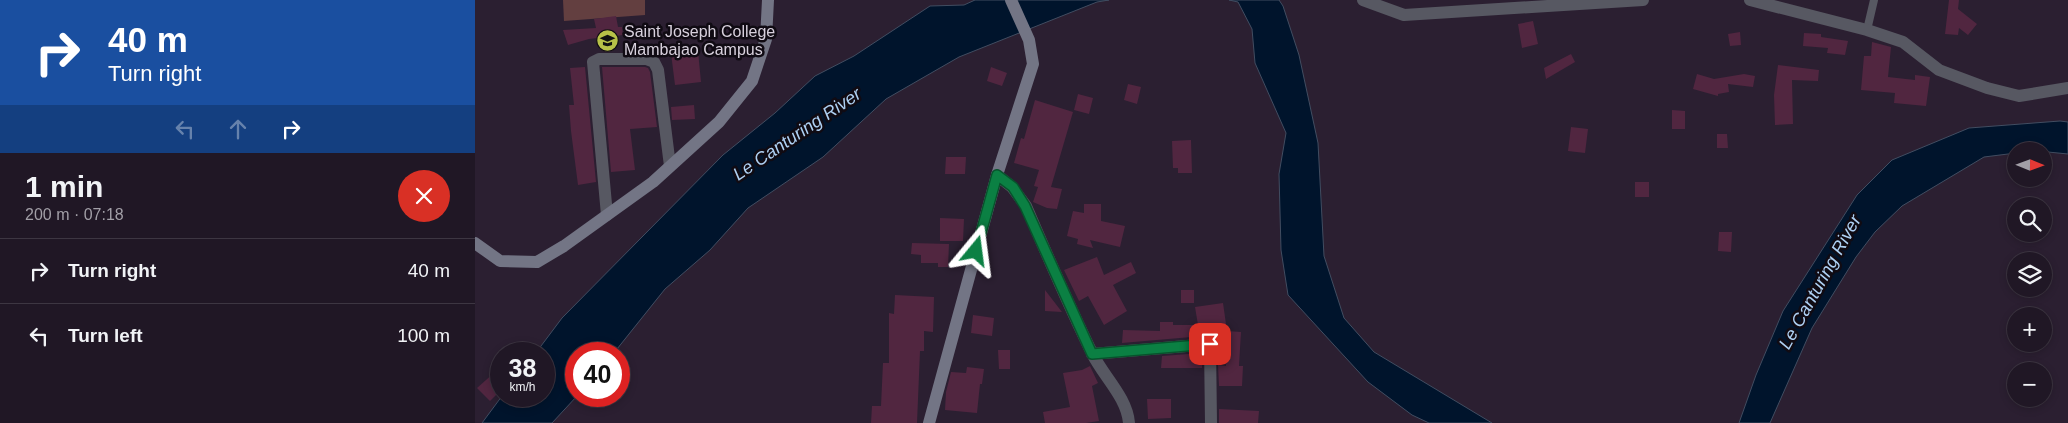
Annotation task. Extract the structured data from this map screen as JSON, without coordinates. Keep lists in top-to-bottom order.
{
  "water": ["Le Canturing River"],
  "places": {
    "school or university": ["Saint Joseph College Mambajao Campus"]
  },
  "north": "right",
  "page": {
    "turn": ["40 m", "Turn right"],
    "map_buttons": ["+", "−"],
    "heading": ["1 min", "200 m · 07:18"],
    "list": [
      {
        "name": "Turn right",
        "value": "40 m"
      },
      {
        "name": "Turn left",
        "value": "100 m"
      }
    ],
    "speed": "38 km/h",
    "limit": "40"
  }
}
